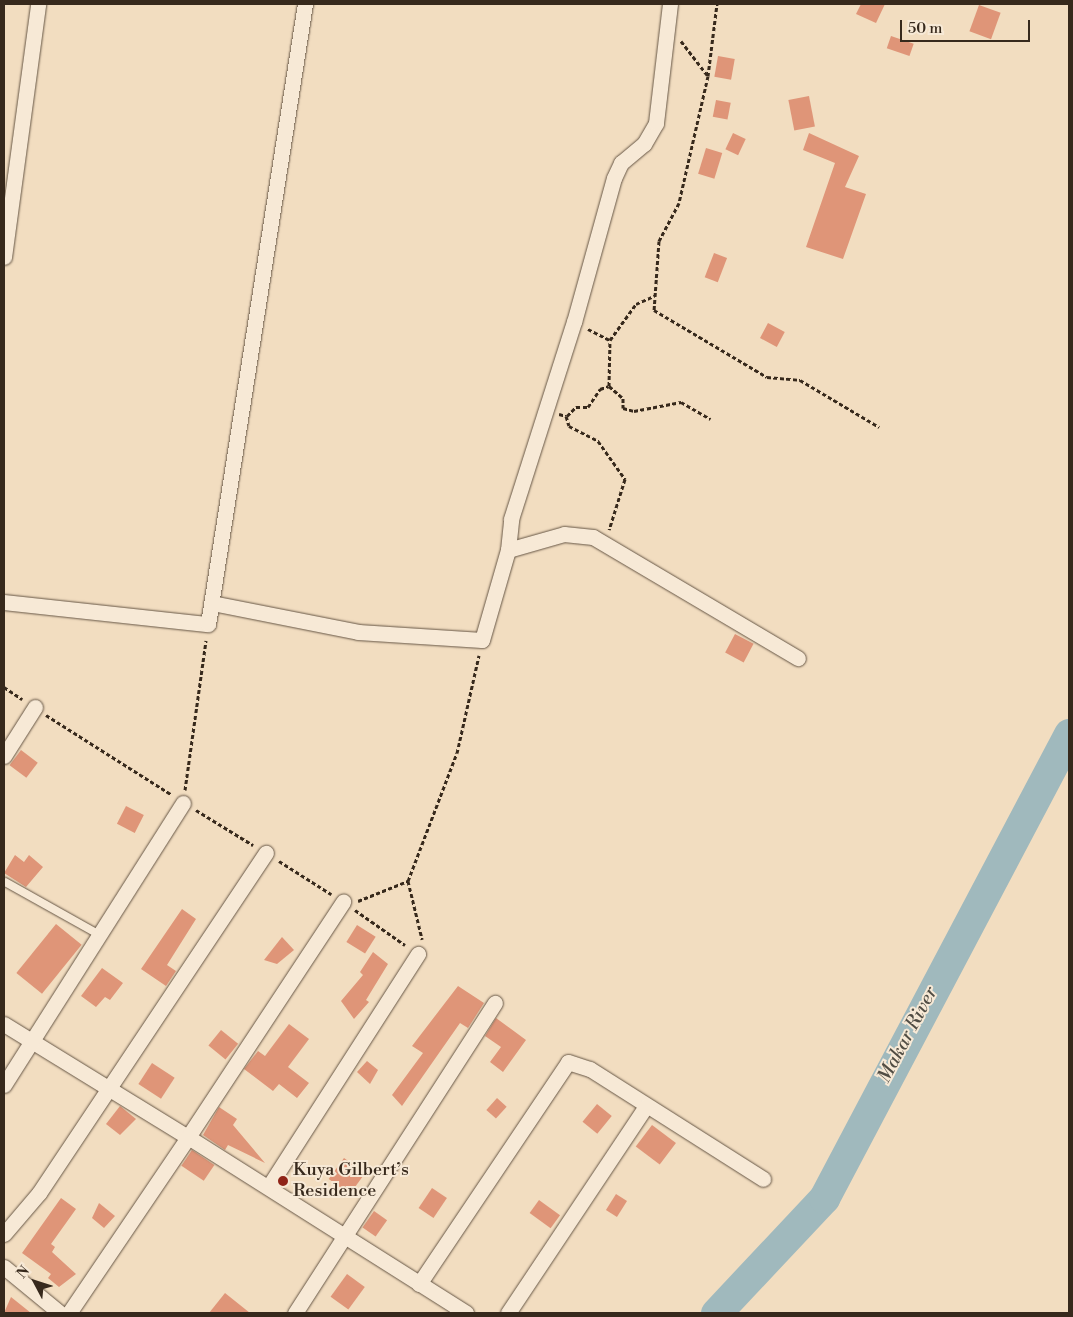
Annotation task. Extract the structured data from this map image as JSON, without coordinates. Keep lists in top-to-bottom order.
{
  "water": ["Makar River"],
  "places": ["Kuya Gilbert’s Residence"],
  "scale_bar": "50 m",
  "north": "top left"
}
